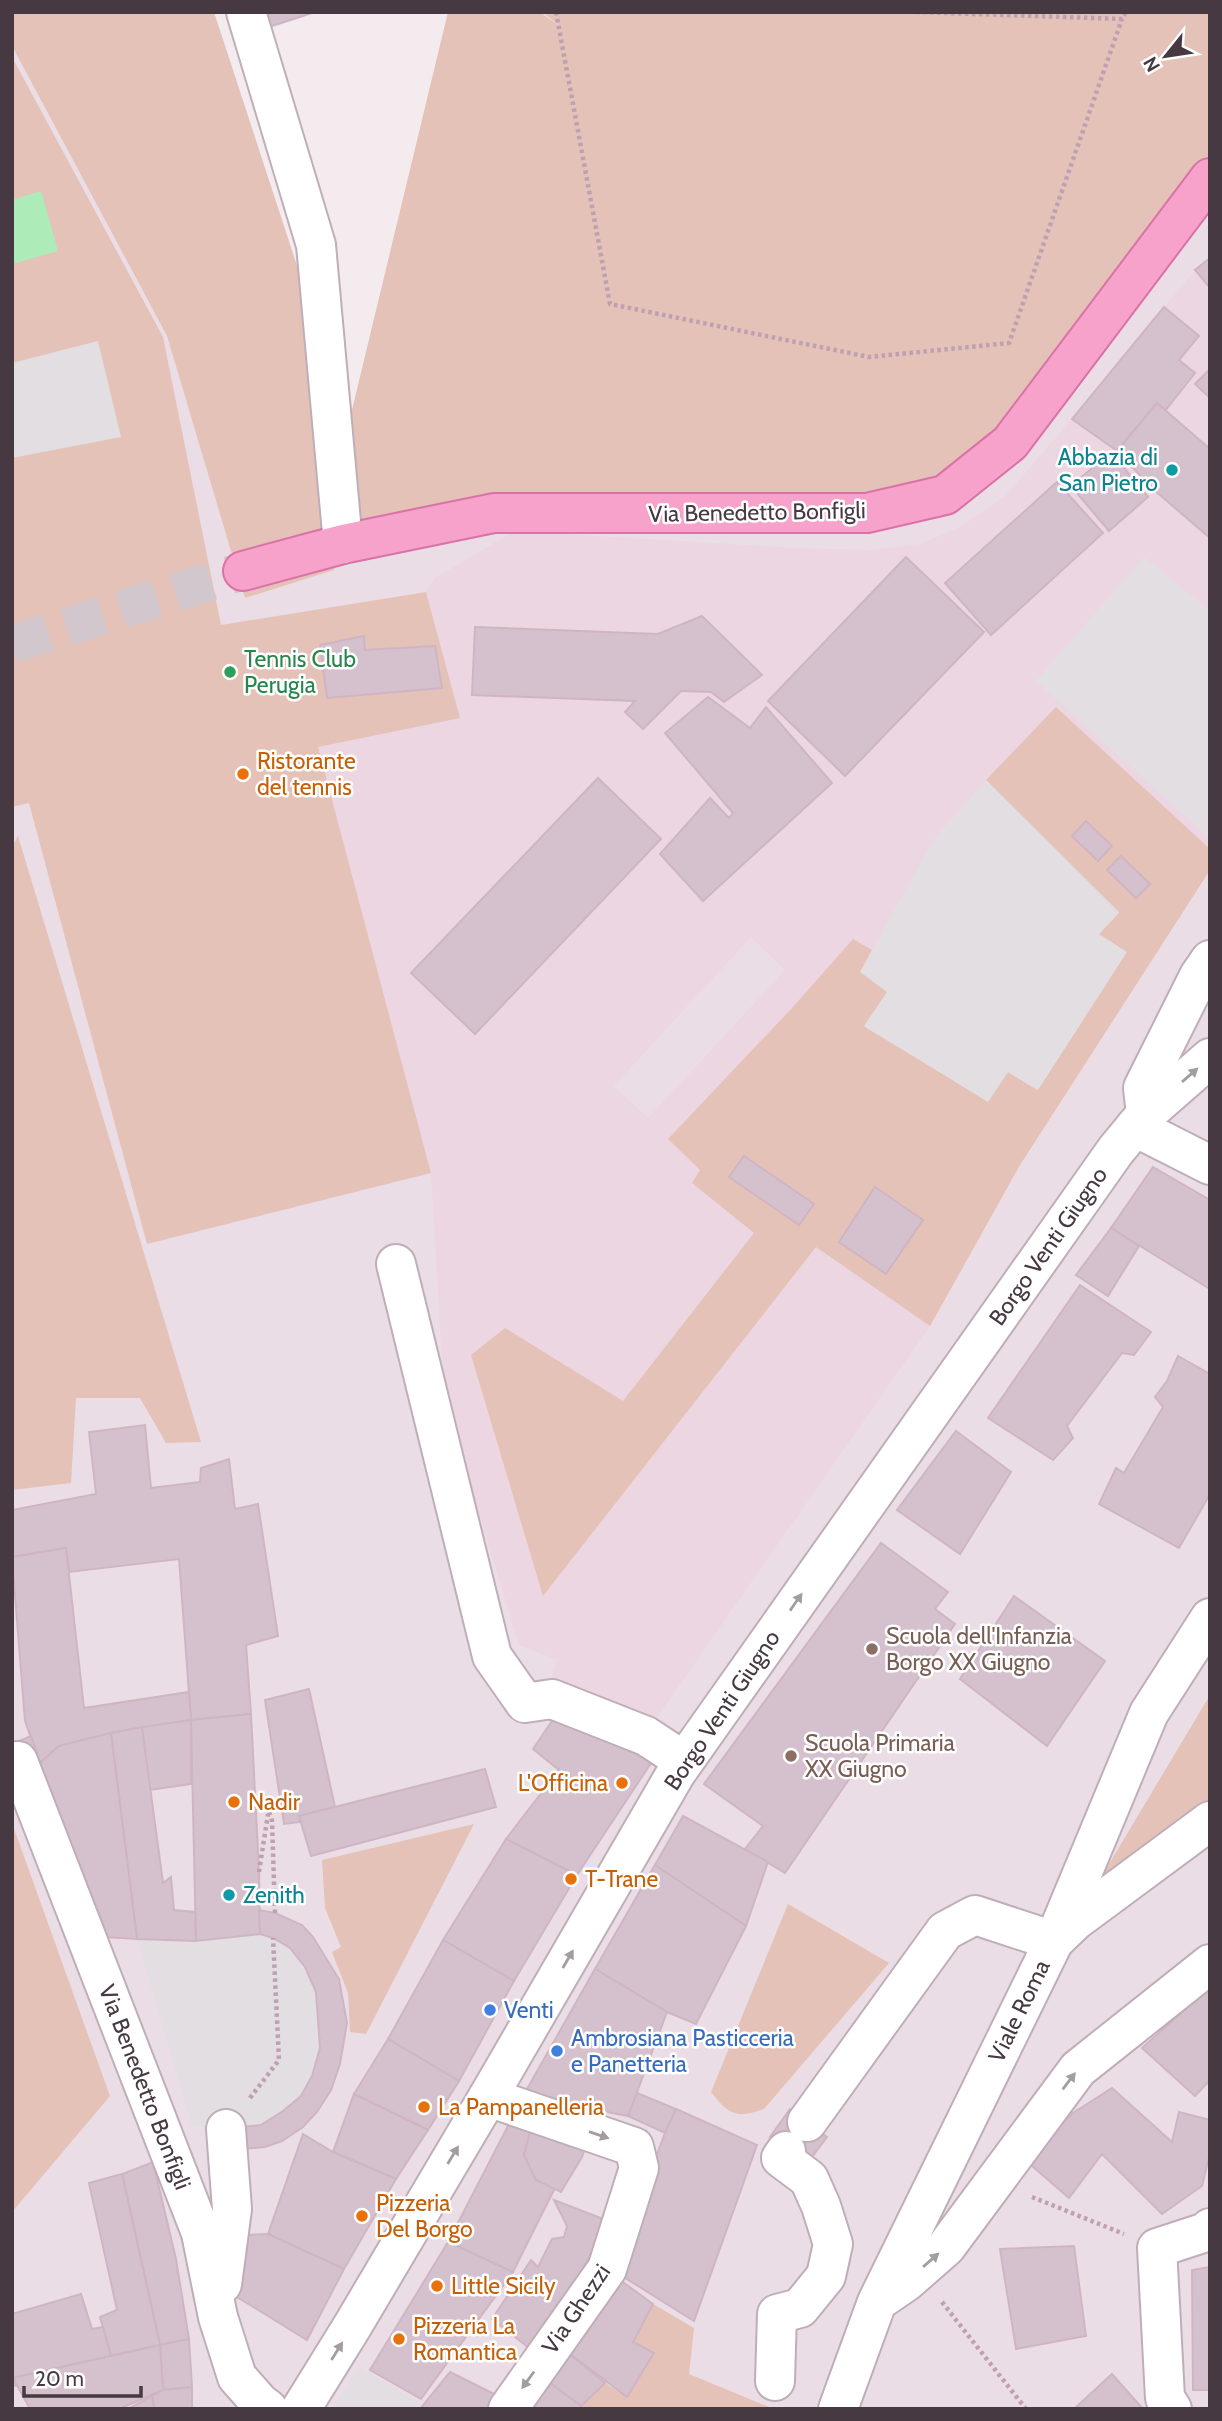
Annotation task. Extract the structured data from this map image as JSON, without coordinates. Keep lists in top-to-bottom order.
{
  "streets": {
    "main road": ["Via Benedetto Bonfigli"],
    "street": ["Borgo Venti Giugno", "Viale Roma", "Via Ghezzi"]
  },
  "crossings": [
    ["Borgo Venti Giugno", "Via Ghezzi"]
  ],
  "one_way": ["Borgo Venti Giugno"],
  "places": [
    "Abbazia di San Pietro",
    "Tennis Club Perugia",
    "Ristorante del tennis",
    "Scuola dell'Infanzia Borgo XX Giugno",
    "Scuola Primaria XX Giugno",
    "L'Officina",
    "Nadir",
    "T-Trane",
    "Zenith",
    "Venti",
    "Ambrosiana Pasticceria e Panetteria",
    "La Pampanelleria",
    "Pizzeria Del Borgo",
    "Little Sicily",
    "Pizzeria La Romantica"
  ],
  "scale_bar": "20 m",
  "north": "bottom left"
}
